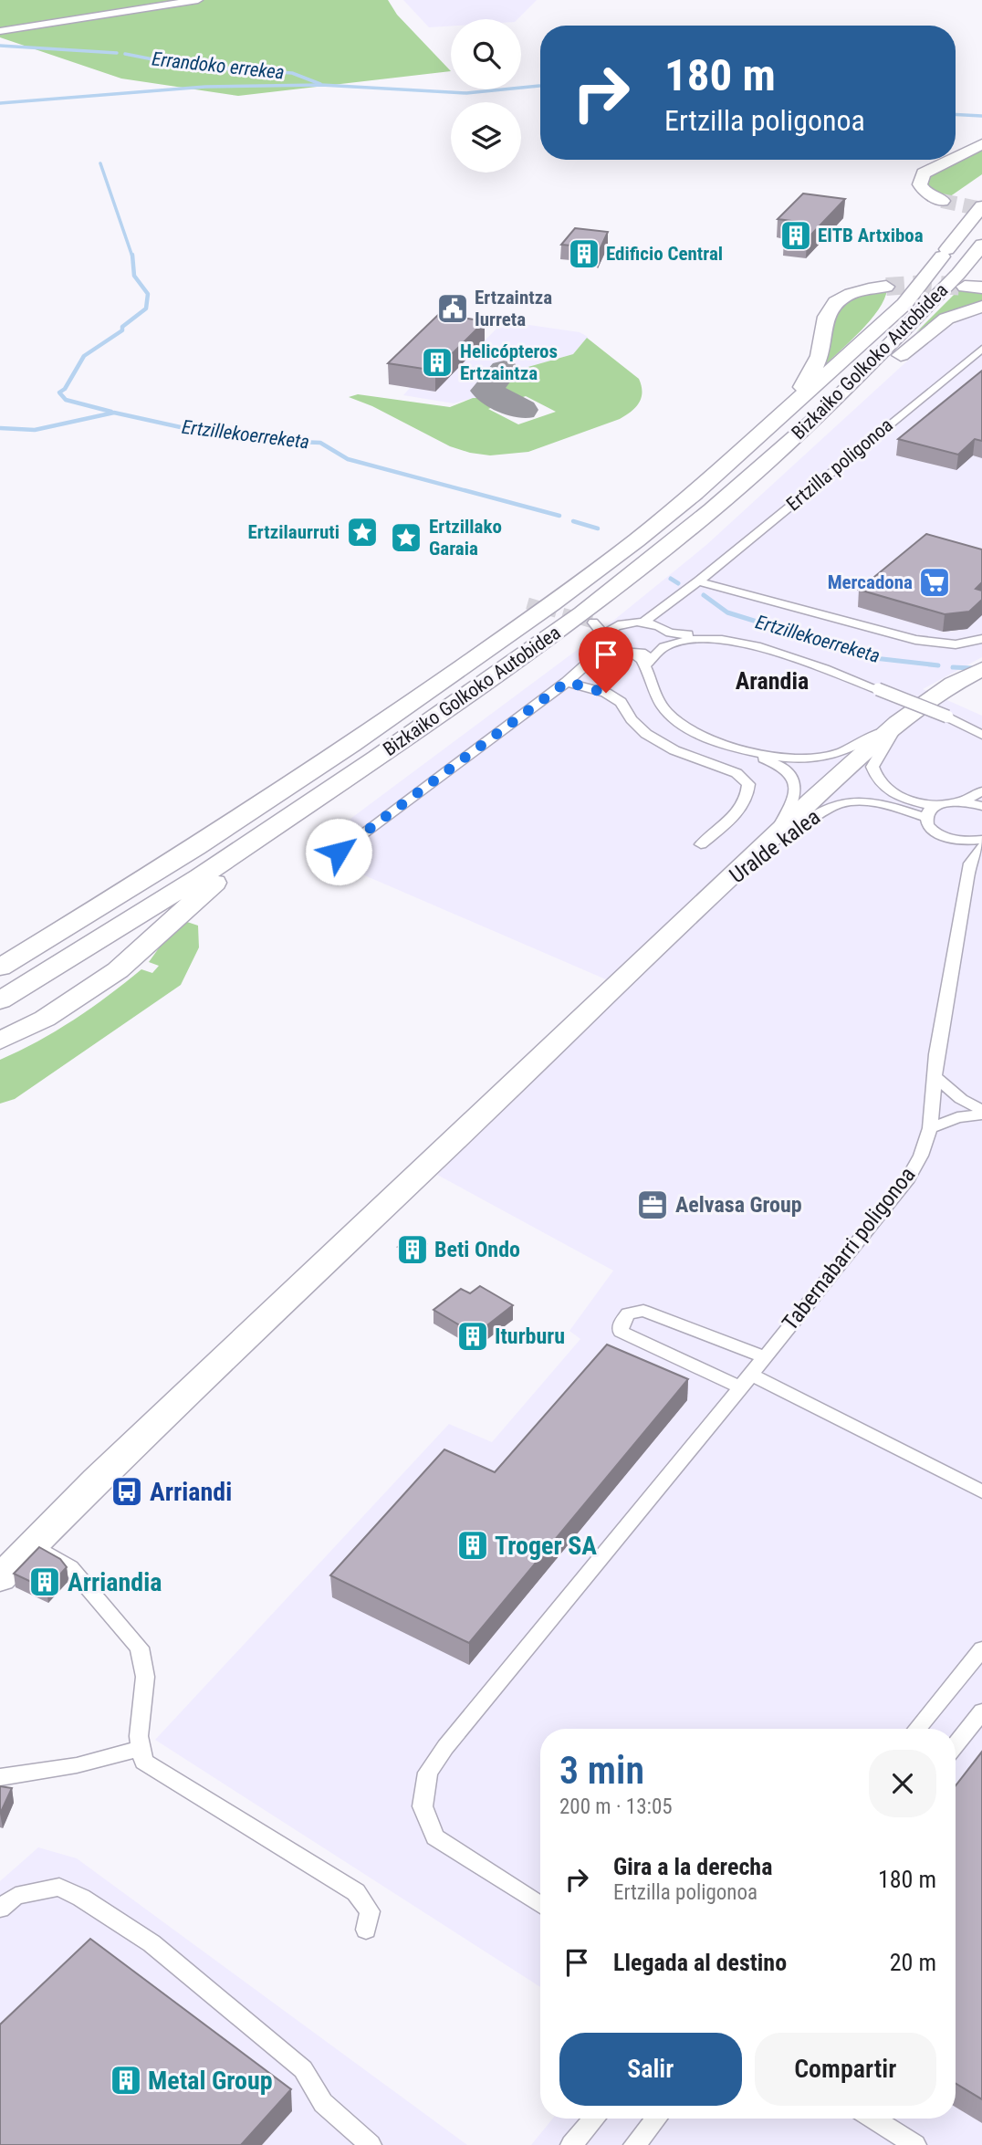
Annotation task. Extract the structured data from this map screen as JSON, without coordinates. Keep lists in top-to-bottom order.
{
  "streets": {
    "highway": ["Bizkaiko Golkoko Autobidea"],
    "street": ["Ertzilla poligonoa", "Uralde kalea", "Tabernabarri poligonoa"]
  },
  "districts": ["Arandia"],
  "water": ["Errandoko errekea", "Ertzillekoerreketa"],
  "places": {
    "building": [
      "EITB Artxiboa",
      "Edificio Central",
      "Helicópteros Ertzaintza",
      "Beti Ondo",
      "Iturburu",
      "Troger SA",
      "Arriandia",
      "Metal Group"
    ],
    "public building": ["Ertzaintza Iurreta"],
    "place": ["Ertzilaurruti", "Ertzillako Garaia"],
    "supermarket": ["Mercadona"],
    "office": ["Aelvasa Group"],
    "bus stop": ["Arriandi"]
  },
  "page": {
    "turn": ["180 m", "Ertzilla poligonoa"],
    "heading": ["3 min", "200 m · 13:05"],
    "list": [
      {
        "name": "Gira a la derecha",
        "note": "Ertzilla poligonoa",
        "value": "180 m"
      },
      {
        "name": "Llegada al destino",
        "value": "20 m"
      }
    ],
    "buttons": ["Salir", "Compartir"]
  }
}
